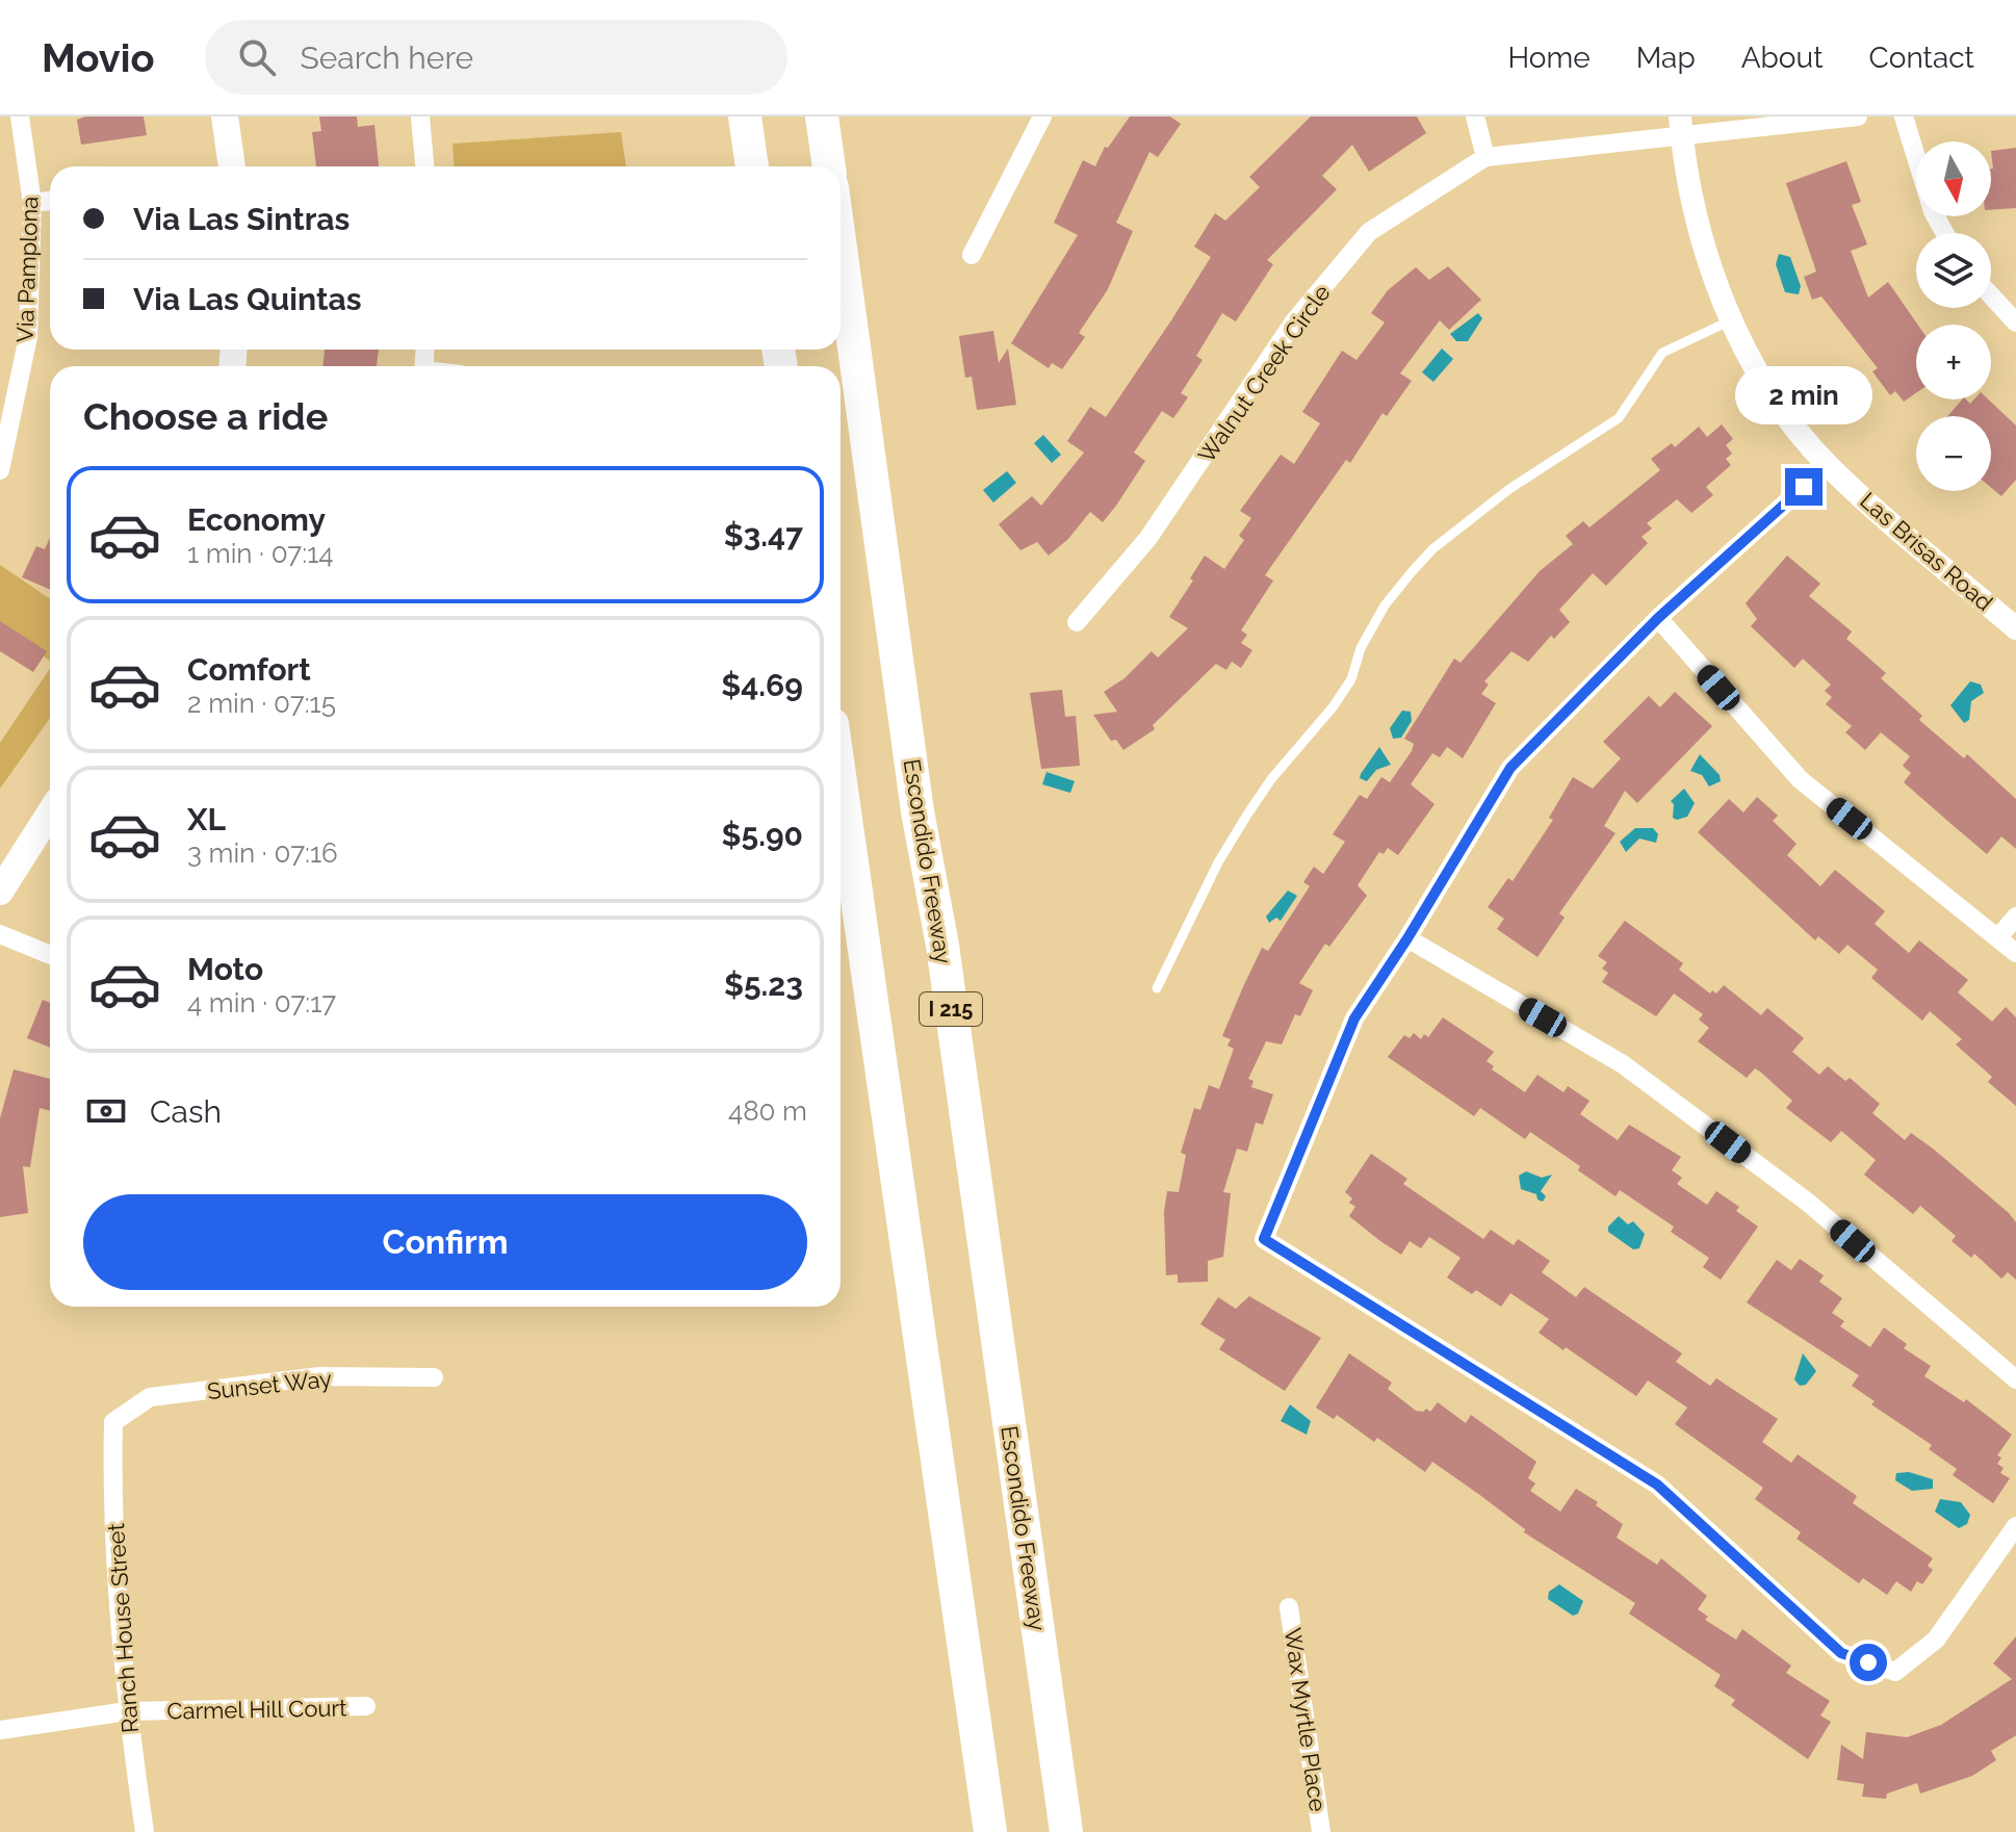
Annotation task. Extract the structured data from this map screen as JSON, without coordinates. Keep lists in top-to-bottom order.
{
  "streets": {
    "highway": ["Escondido Freeway", "I 215"],
    "street": [
      "Via Pamplona",
      "Walnut Creek Circle",
      "Las Brisas Road",
      "Sunset Way",
      "Ranch House Street",
      "Carmel Hill Court",
      "Wax Myrtle Place"
    ]
  },
  "crossings": [
    ["Walnut Creek Circle", "Las Brisas Road"],
    ["Sunset Way", "Ranch House Street"],
    ["Ranch House Street", "Carmel Hill Court"]
  ],
  "north": "bottom",
  "page": {
    "header": "Movio",
    "search": "Search here",
    "nav": [
      "Home",
      "Map",
      "About",
      "Contact"
    ],
    "map_buttons": ["+", "−"],
    "banner": ["Via Las Sintras", "Via Las Quintas"],
    "bubble": "2 min",
    "heading": "Choose a ride",
    "list": [
      {
        "name": "Economy",
        "note": "1 min · 07:14",
        "value": "$3.47"
      },
      {
        "name": "Comfort",
        "note": "2 min · 07:15",
        "value": "$4.69"
      },
      {
        "name": "XL",
        "note": "3 min · 07:16",
        "value": "$5.90"
      },
      {
        "name": "Moto",
        "note": "4 min · 07:17",
        "value": "$5.23"
      }
    ],
    "pay": ["Cash", "480 m"],
    "buttons": "Confirm"
  }
}
